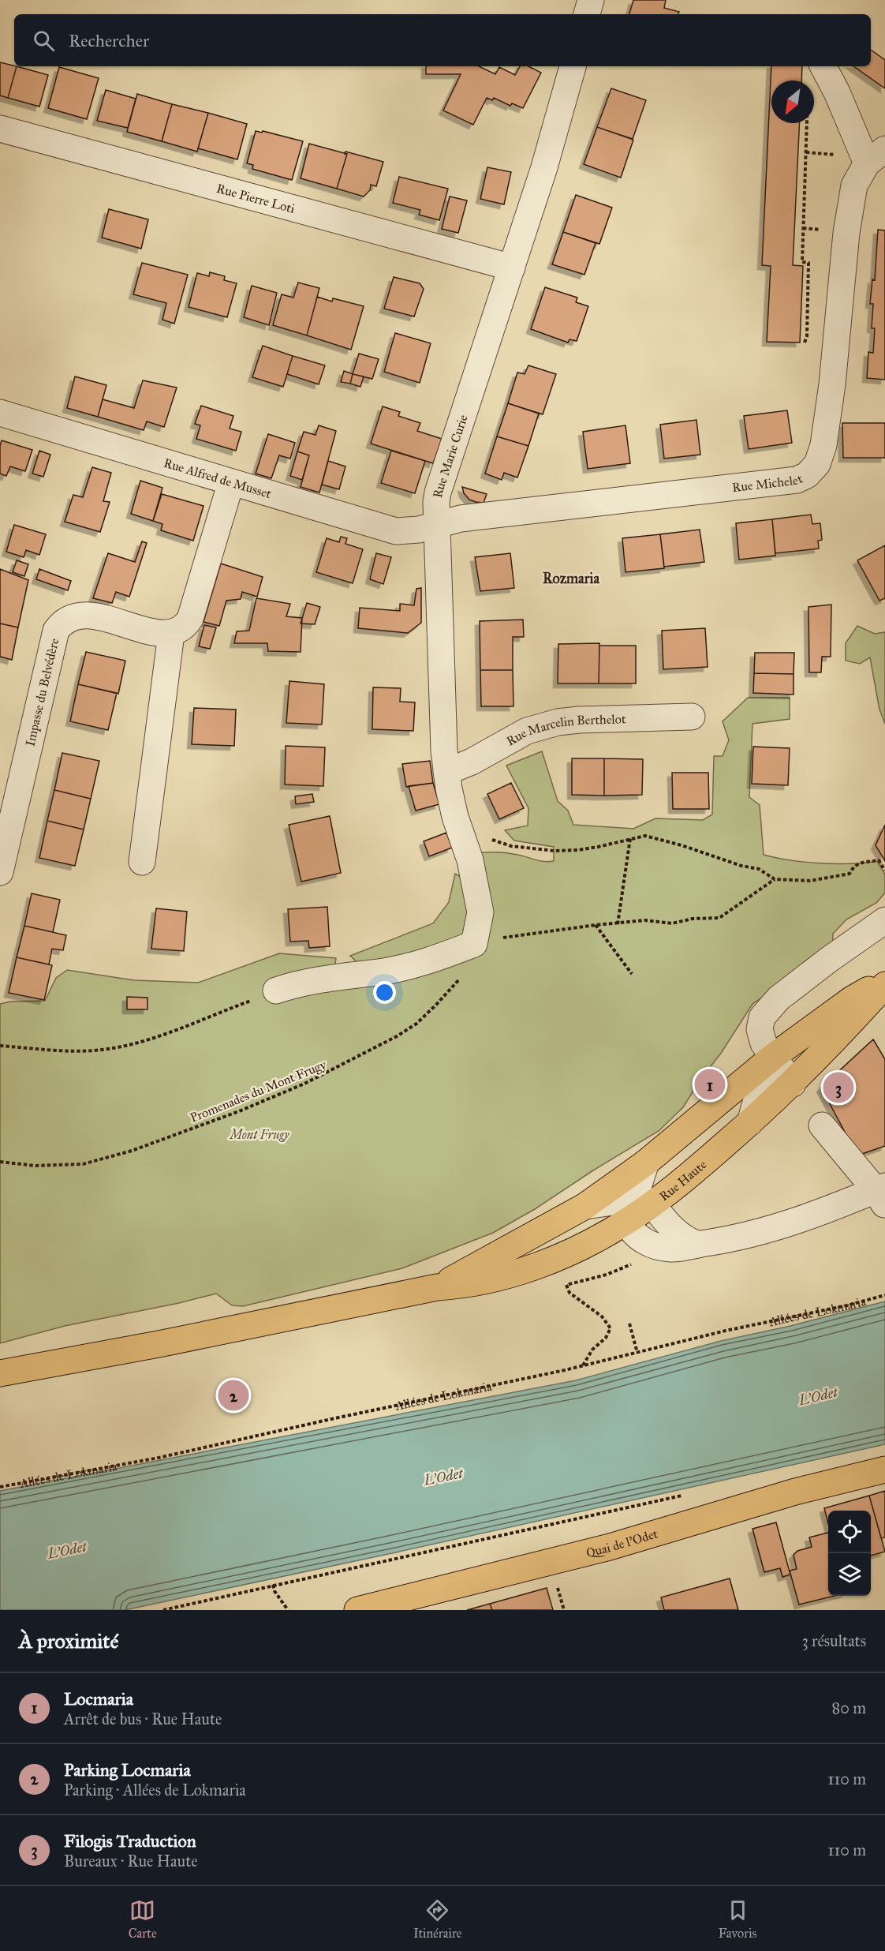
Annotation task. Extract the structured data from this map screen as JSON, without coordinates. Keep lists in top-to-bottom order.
{
  "streets": {
    "main road": ["Rue Haute", "Quai de l'Odet"],
    "street": [
      "Rue Pierre Loti",
      "Rue Marie Curie",
      "Rue Alfred de Musset",
      "Rue Michelet",
      "Impasse du Belvédère",
      "Rue Marcelin Berthelot"
    ],
    "path": ["Promenades du Mont Frugy", "Allées de Lokmaria"]
  },
  "crossings": [
    ["Rue Pierre Loti", "Rue Marie Curie"],
    ["Rue Marie Curie", "Rue Alfred de Musset"],
    ["Rue Marie Curie", "Rue Michelet"],
    ["Rue Marie Curie", "Rue Marcelin Berthelot"],
    ["Rue Marie Curie", "Promenades du Mont Frugy"],
    ["Rue Alfred de Musset", "Rue Michelet"]
  ],
  "districts": ["Rozmaria"],
  "water": ["L'Odet"],
  "parks": ["Mont Frugy"],
  "north": "bottom left",
  "page": {
    "search": "Rechercher",
    "pins": ["1", "3", "2"],
    "heading": ["À proximité", "3 résultats"],
    "list": [
      {
        "mark": "1",
        "name": "Locmaria",
        "note": "Arrêt de bus · Rue Haute",
        "value": "80 m"
      },
      {
        "mark": "2",
        "name": "Parking Locmaria",
        "note": "Parking · Allées de Lokmaria",
        "value": "110 m"
      },
      {
        "mark": "3",
        "name": "Filogis Traduction",
        "note": "Bureaux · Rue Haute",
        "value": "110 m"
      }
    ],
    "nav": ["Carte", "Itinéraire", "Favoris"]
  }
}
